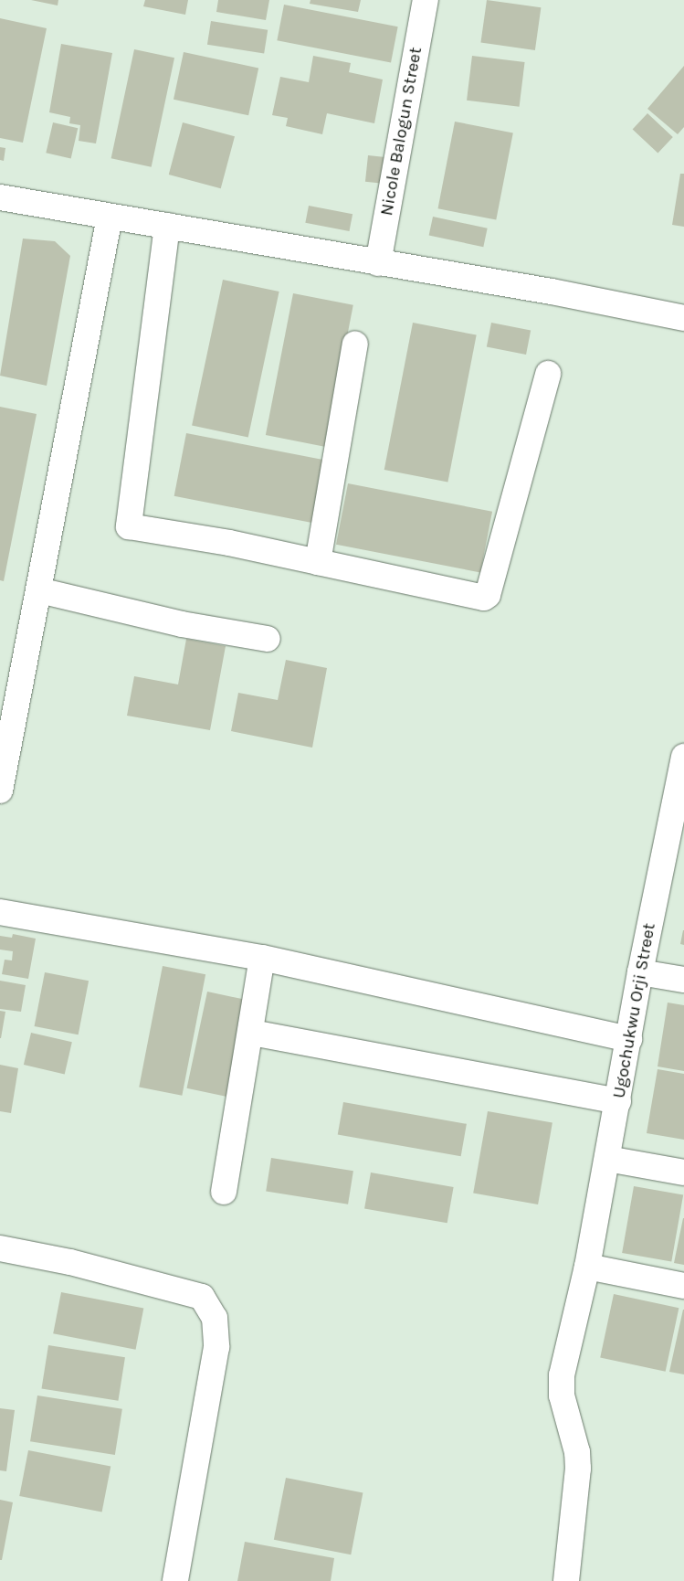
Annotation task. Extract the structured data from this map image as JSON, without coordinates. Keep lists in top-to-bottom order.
{
  "streets": {
    "street": ["Nicole Balogun Street", "Ugochukwu Orji Street"]
  }
}
